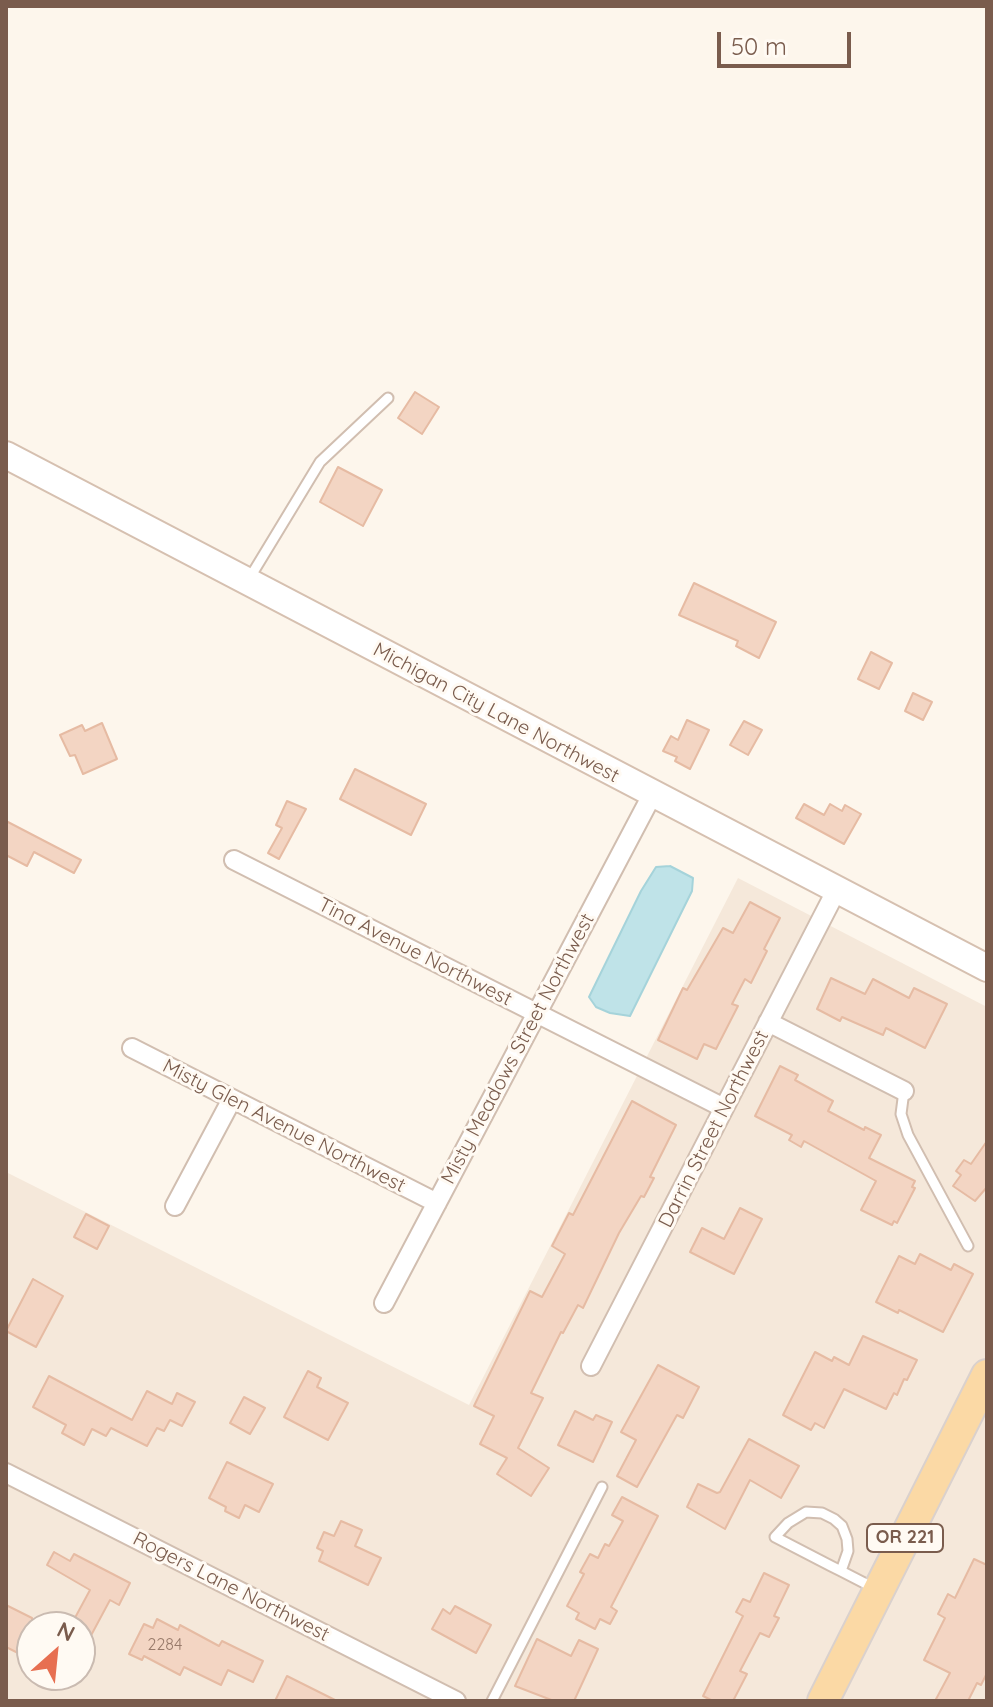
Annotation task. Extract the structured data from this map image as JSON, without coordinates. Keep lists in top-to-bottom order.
{
  "streets": {
    "main road": ["OR 221"],
    "street": [
      "Michigan City Lane Northwest",
      "Tina Avenue Northwest",
      "Misty Meadows Street Northwest",
      "Misty Glen Avenue Northwest",
      "Darrin Street Northwest",
      "Rogers Lane Northwest"
    ]
  },
  "crossings": [
    ["Michigan City Lane Northwest", "Misty Meadows Street Northwest"],
    ["Michigan City Lane Northwest", "Darrin Street Northwest"],
    ["Tina Avenue Northwest", "Misty Meadows Street Northwest"],
    ["Tina Avenue Northwest", "Darrin Street Northwest"],
    ["Misty Meadows Street Northwest", "Misty Glen Avenue Northwest"]
  ],
  "house_numbers": ["2284"],
  "scale_bar": "50 m",
  "north": "top right"
}
